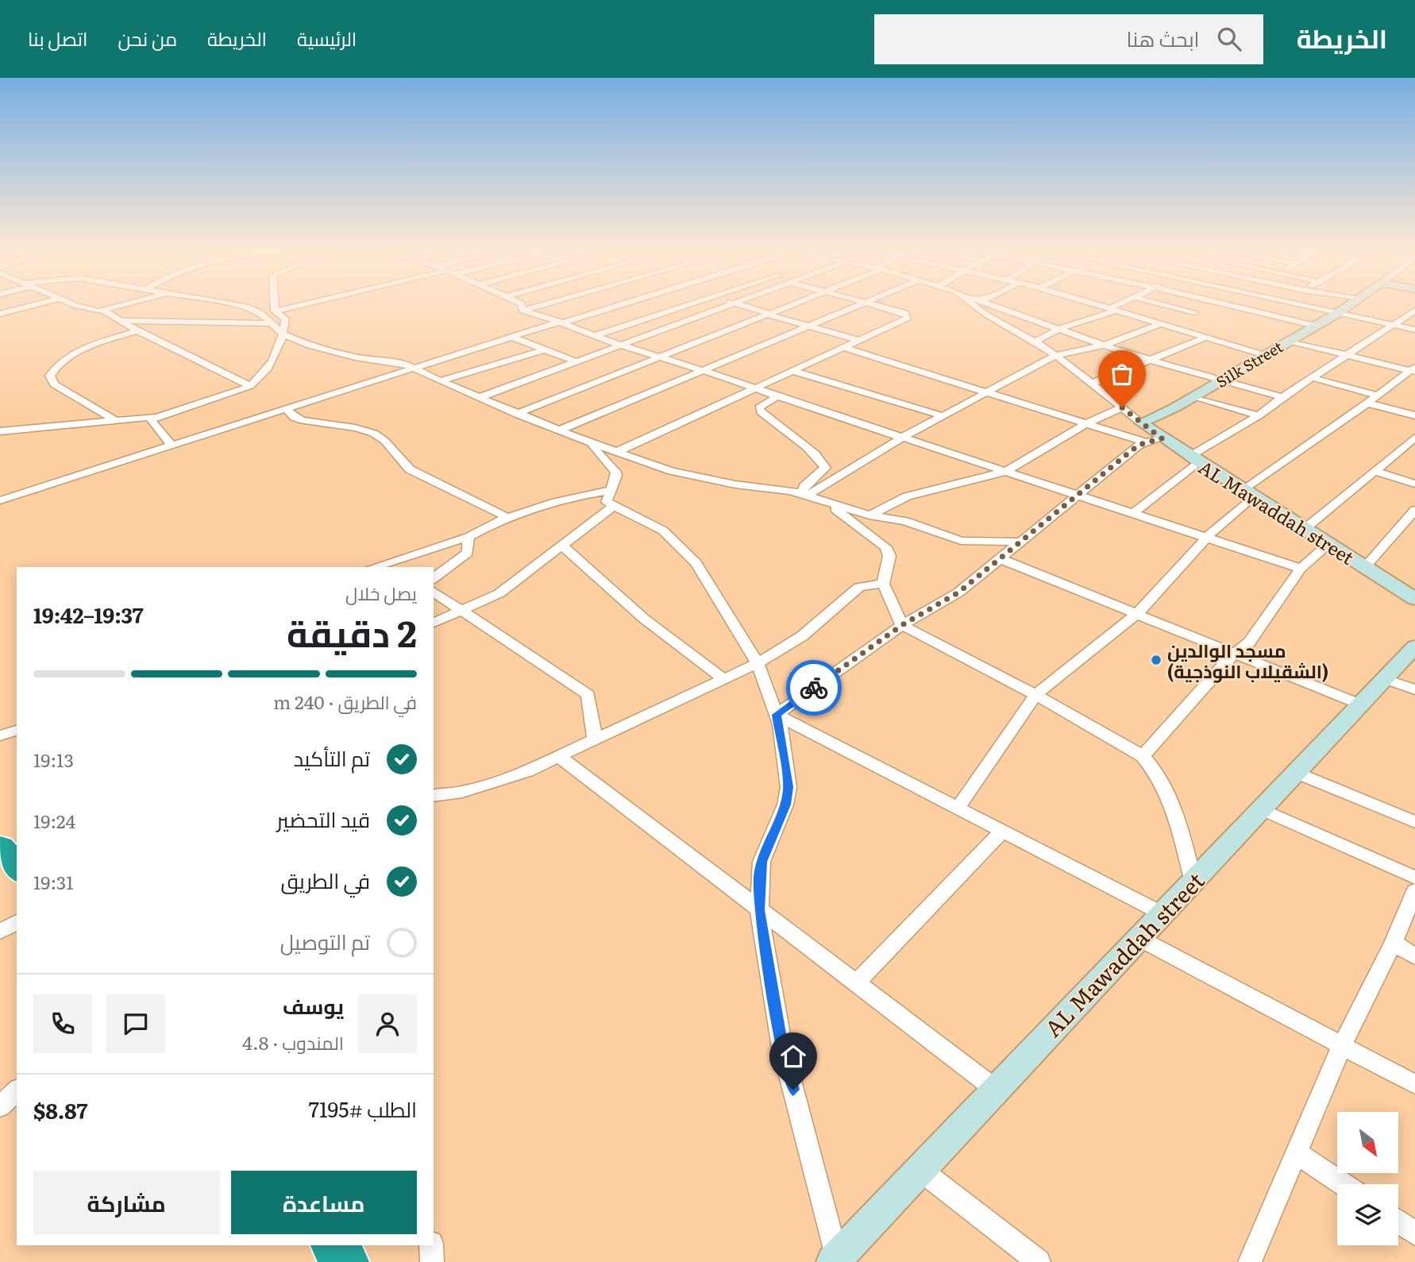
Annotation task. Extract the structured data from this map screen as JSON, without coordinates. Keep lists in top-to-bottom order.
{
  "streets": {
    "street": ["Silk Street", "AL Mawaddah street"]
  },
  "crossings": [
    ["Silk Street", "AL Mawaddah street"]
  ],
  "places": ["مسجد الوالدين (الشقيلاب النوذجية)"],
  "north": "bottom right",
  "page": {
    "header": "الخريطة",
    "search": "ابحث هنا",
    "nav": [
      "الرئيسية",
      "الخريطة",
      "من نحن",
      "اتصل بنا"
    ],
    "heading": ["2 دقيقة", "يصل خلال", "19:37–19:42"],
    "panel": [
      "يوسف",
      "المندوب · 4.8",
      "الطلب #7195",
      "$8.87"
    ],
    "bar": "في الطريق · 240 m",
    "list": [
      ["تم التأكيد", "19:13"],
      ["قيد التحضير", "19:24"],
      ["في الطريق", "19:31"],
      "تم التوصيل"
    ],
    "buttons": ["مساعدة", "مشاركة"]
  }
}
